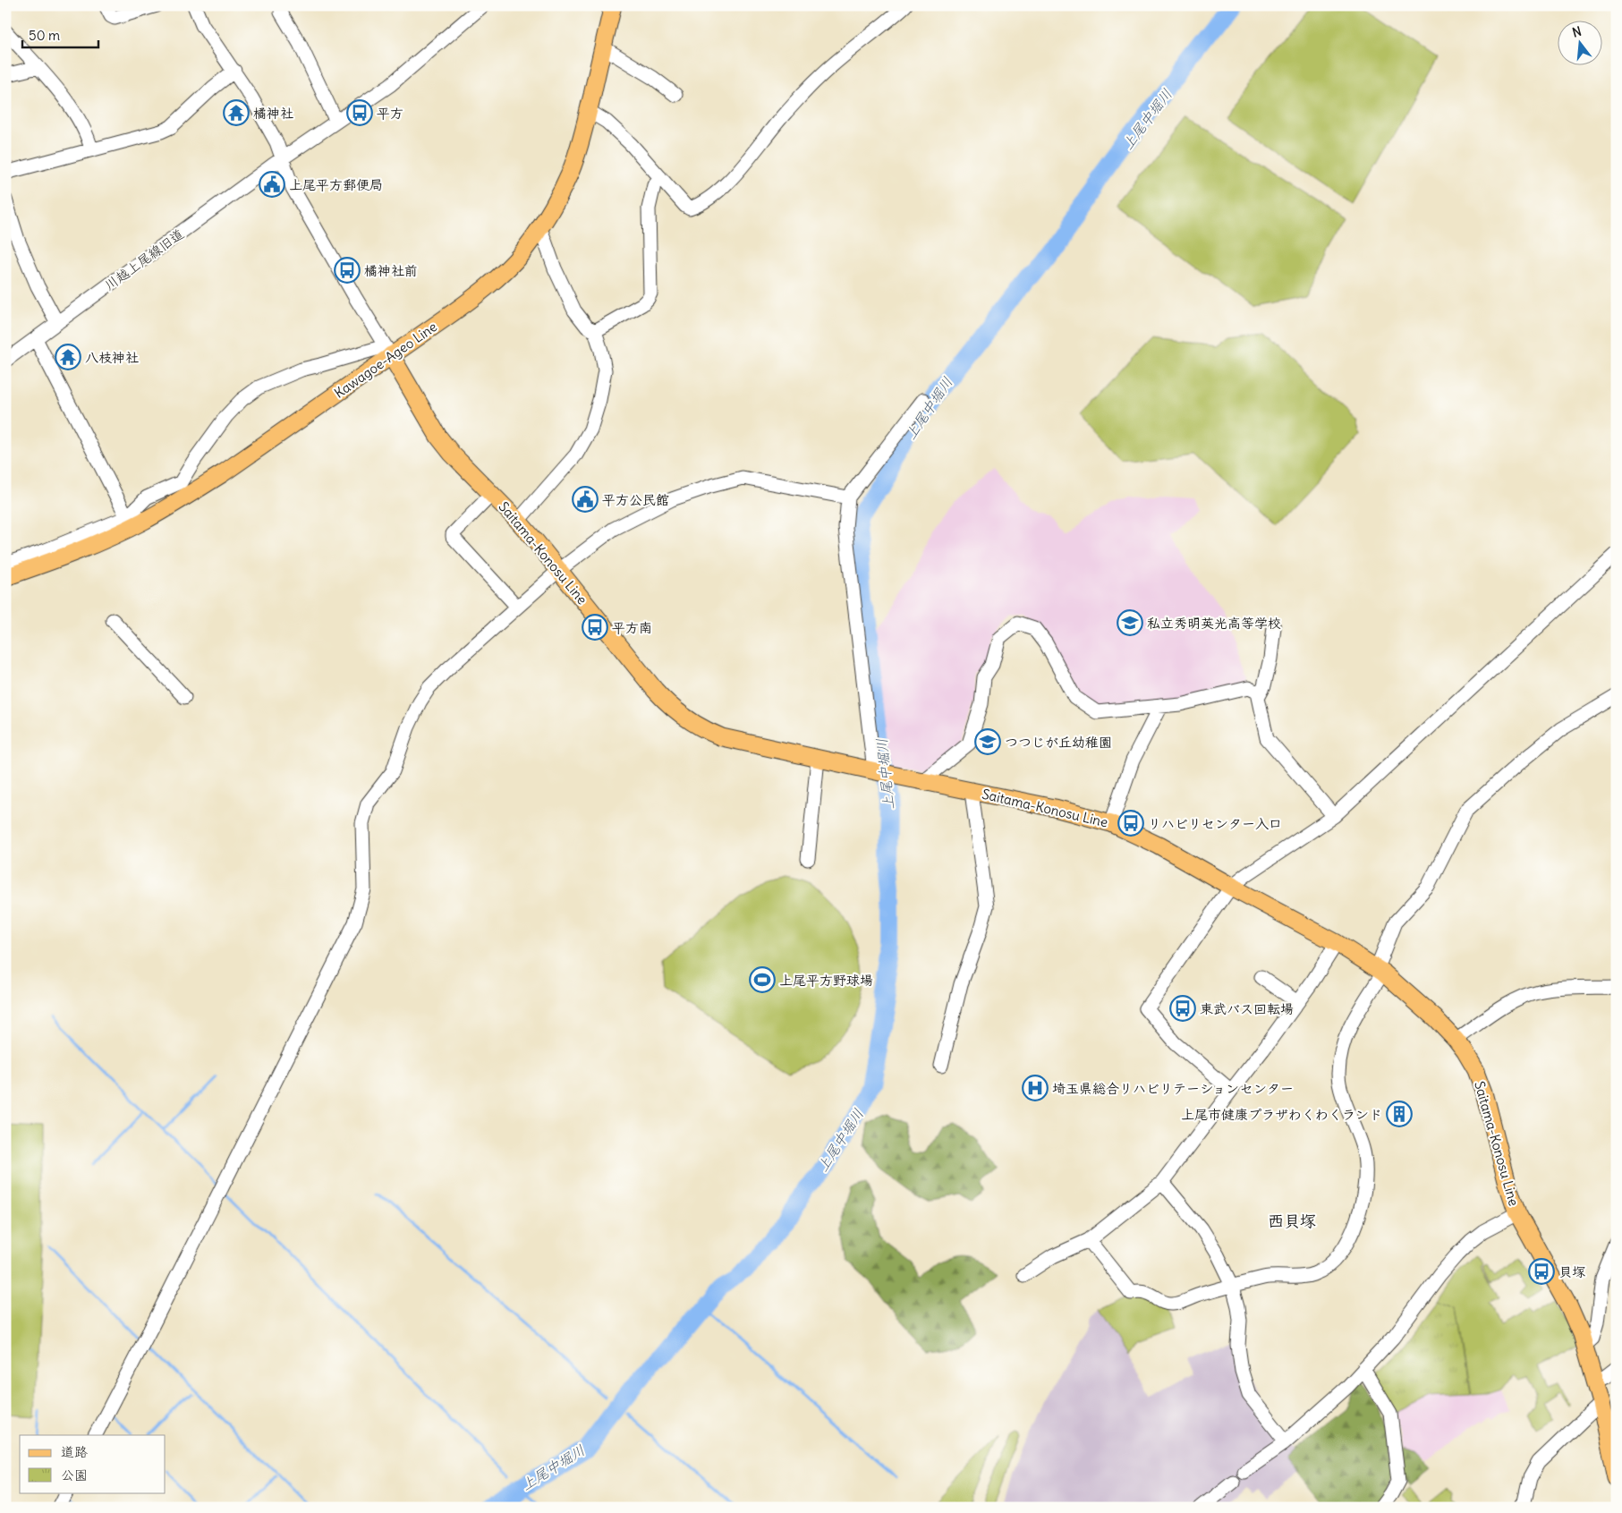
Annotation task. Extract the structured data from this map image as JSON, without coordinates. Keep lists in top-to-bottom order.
{
  "streets": {
    "main road": ["Kawagoe-Ageo Line", "Saitama-Konosu Line"],
    "street": ["川越上尾線旧道"]
  },
  "crossings": [
    ["Kawagoe-Ageo Line", "Saitama-Konosu Line"]
  ],
  "districts": ["西貝塚"],
  "water": ["上尾中堀川"],
  "places": {
    "temple": ["橘神社", "八枝神社"],
    "bus stop": [
      "平方",
      "橘神社前",
      "平方南",
      "リハビリセンター入口",
      "東武バス回転場",
      "貝塚"
    ],
    "public building": ["上尾平方郵便局", "平方公民館"],
    "school or university": ["私立秀明英光高等学校", "つつじが丘幼稚園"],
    "sports": ["上尾平方野球場"],
    "hospital": ["埼玉県総合リハビリテーションセンター"],
    "building": ["上尾市健康プラザわくわくランド"]
  },
  "legend": ["道路", "公園"],
  "scale_bar": "50 m",
  "north": "top"
}
